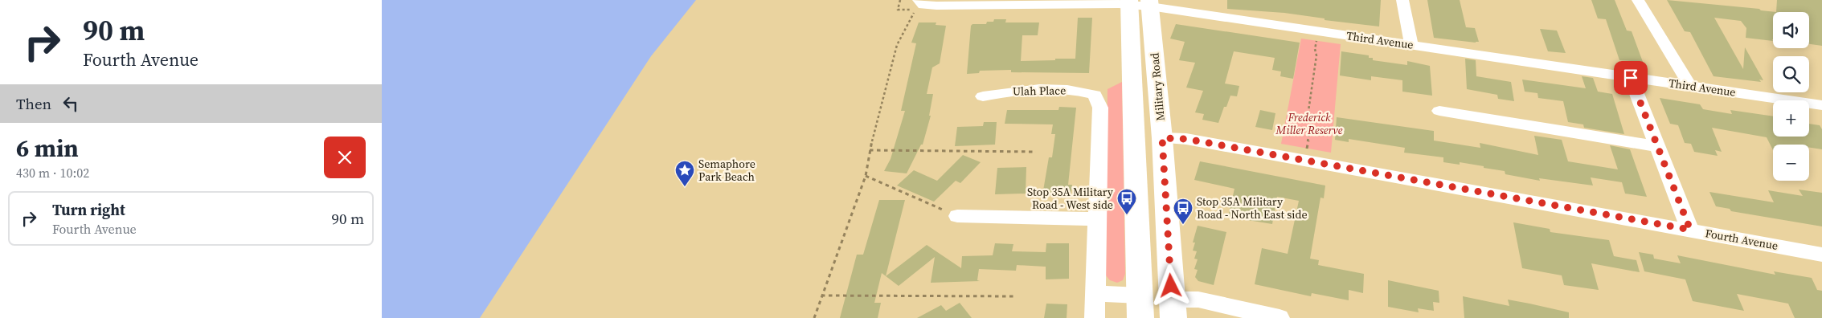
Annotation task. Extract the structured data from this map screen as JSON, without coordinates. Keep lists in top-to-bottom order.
{
  "streets": {
    "main road": ["Military Road"],
    "street": ["Third Avenue", "Ulah Place", "Fourth Avenue"]
  },
  "crossings": [
    ["Third Avenue", "Military Road"],
    ["Military Road", "Fourth Avenue"]
  ],
  "parks": ["Frederick Miller Reserve"],
  "places": {
    "place": ["Semaphore Park Beach"],
    "bus stop": ["Stop 35A Military Road - West side", "Stop 35A Military Road - North East side"]
  },
  "page": {
    "turn": ["90 m", "Fourth Avenue"],
    "map_buttons": ["+", "−"],
    "then": "Then",
    "heading": ["6 min", "430 m · 10:02"],
    "list": [
      {
        "name": "Turn right",
        "note": "Fourth Avenue",
        "value": "90 m"
      }
    ]
  }
}
